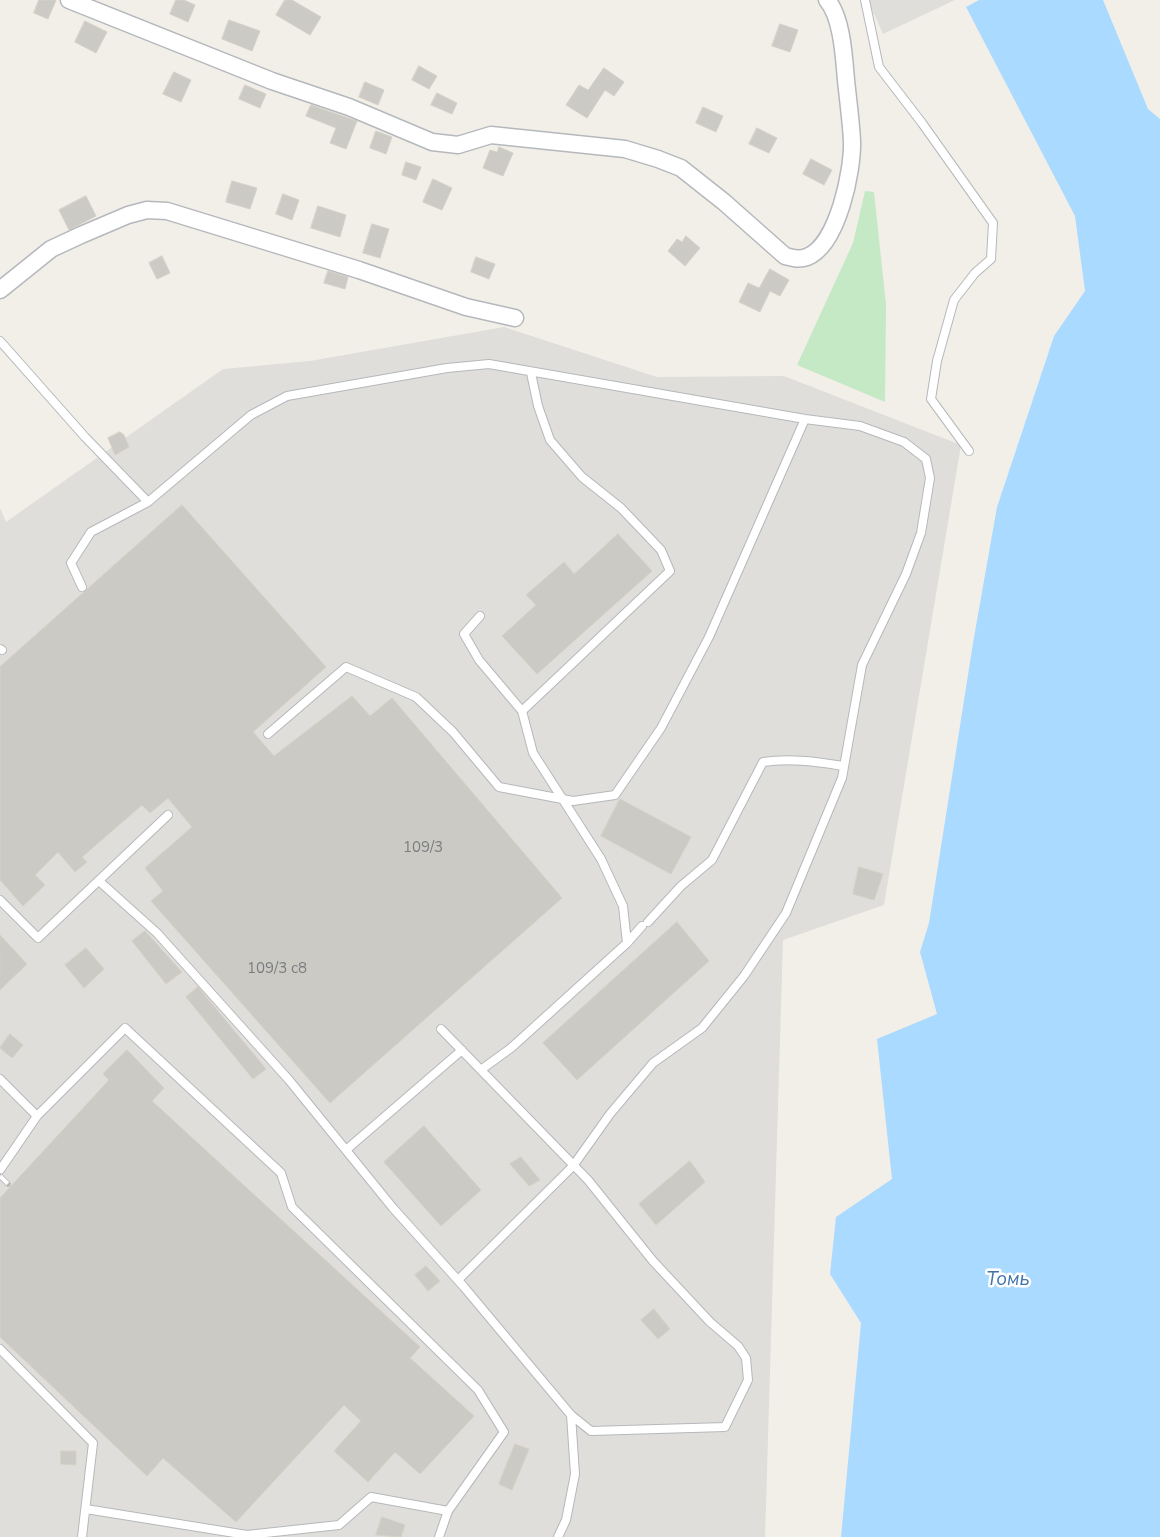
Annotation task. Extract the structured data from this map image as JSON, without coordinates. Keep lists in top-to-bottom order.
{
  "water": ["Томь"],
  "house_numbers": ["109/3", "109/3 с8"]
}
